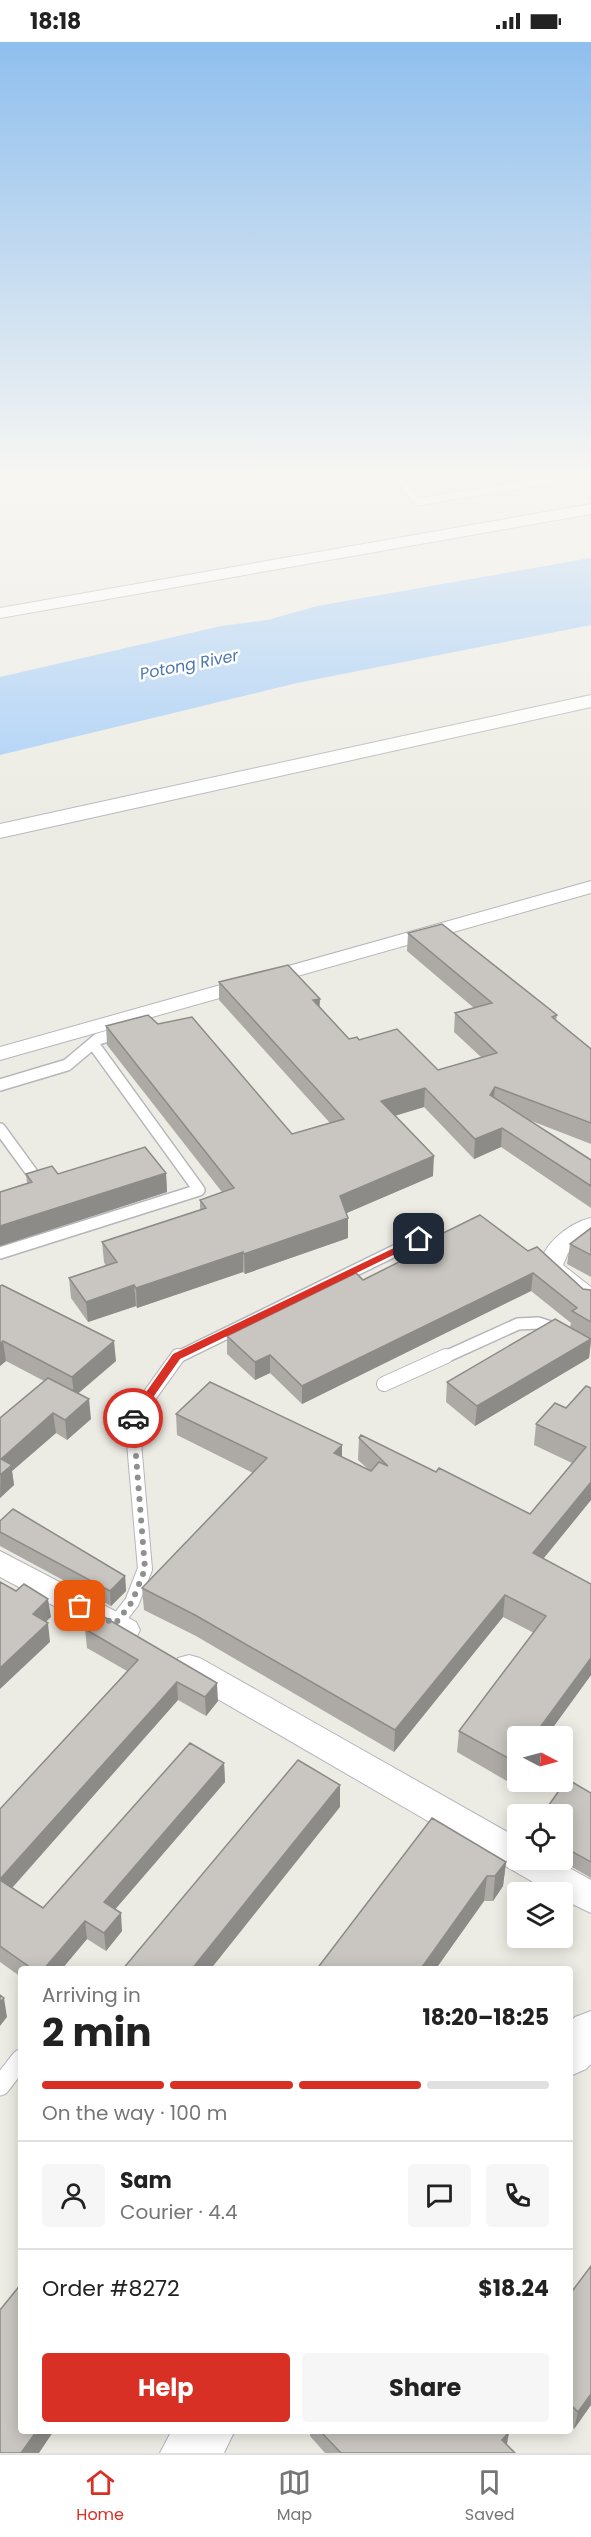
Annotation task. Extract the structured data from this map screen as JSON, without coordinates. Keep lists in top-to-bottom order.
{
  "water": ["Potong River"],
  "north": "right",
  "page": {
    "status": "18:18",
    "heading": ["2 min", "Arriving in", "18:20–18:25"],
    "panel": [
      "Sam",
      "Courier · 4.4",
      "Order #8272",
      "$18.24"
    ],
    "bar": "On the way · 100 m",
    "buttons": ["Help", "Share"],
    "tabs": ["Home", "Map", "Saved"]
  }
}
